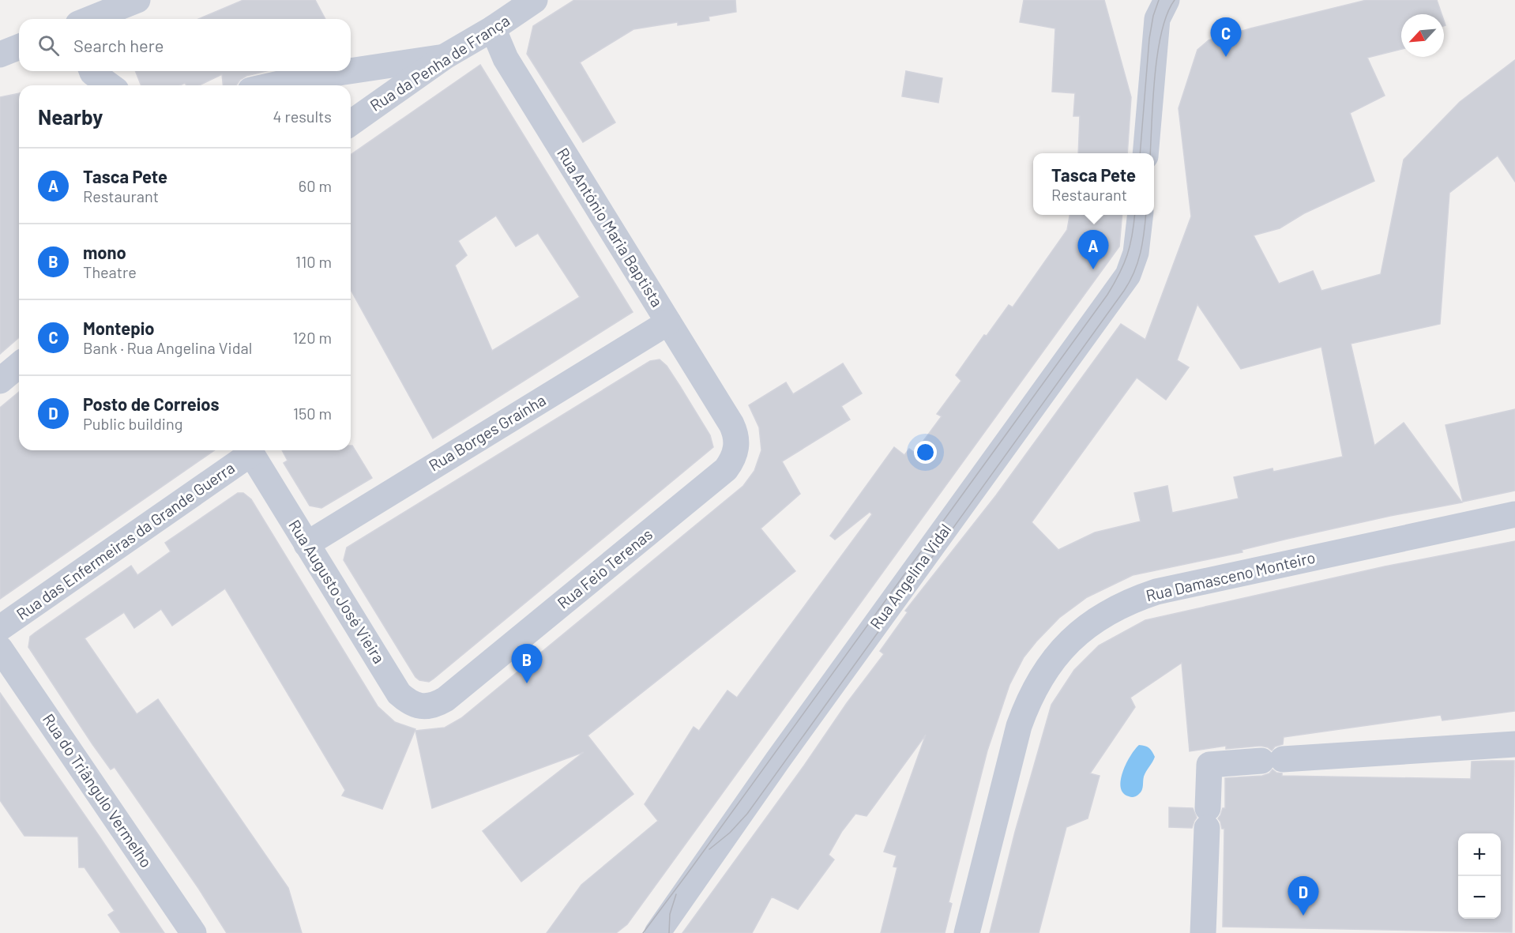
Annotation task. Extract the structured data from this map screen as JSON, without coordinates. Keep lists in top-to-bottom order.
{
  "streets": {
    "street": [
      "Rua da Penha de França",
      "Rua António Maria Baptista",
      "Rua Borges Graínha",
      "Rua das Enfermeiras da Grande Guerra",
      "Rua Feio Terenas",
      "Rua Angelina Vidal",
      "Rua Damasceno Monteiro",
      "Rua Augusto José Vieira",
      "Rua do Triângulo Vermelho"
    ]
  },
  "crossings": [
    ["Rua da Penha de França", "Rua António Maria Baptista"],
    ["Rua António Maria Baptista", "Rua Borges Graínha"],
    ["Rua António Maria Baptista", "Rua Feio Terenas"],
    ["Rua Borges Graínha", "Rua Augusto José Vieira"],
    ["Rua Feio Terenas", "Rua Augusto José Vieira"]
  ],
  "north": "bottom left",
  "page": {
    "pins": [
      "C",
      "A",
      "B",
      "D"
    ],
    "search": "Search here",
    "heading": ["Nearby", "4 results"],
    "list": [
      {
        "mark": "A",
        "name": "Tasca Pete",
        "note": "Restaurant",
        "value": "60 m"
      },
      {
        "mark": "B",
        "name": "mono",
        "note": "Theatre",
        "value": "110 m"
      },
      {
        "mark": "C",
        "name": "Montepio",
        "note": "Bank · Rua Angelina Vidal",
        "value": "120 m"
      },
      {
        "mark": "D",
        "name": "Posto de Correios",
        "note": "Public building",
        "value": "150 m"
      }
    ],
    "popup": ["Tasca Pete", "Restaurant"],
    "map_buttons": ["+", "−"]
  }
}
